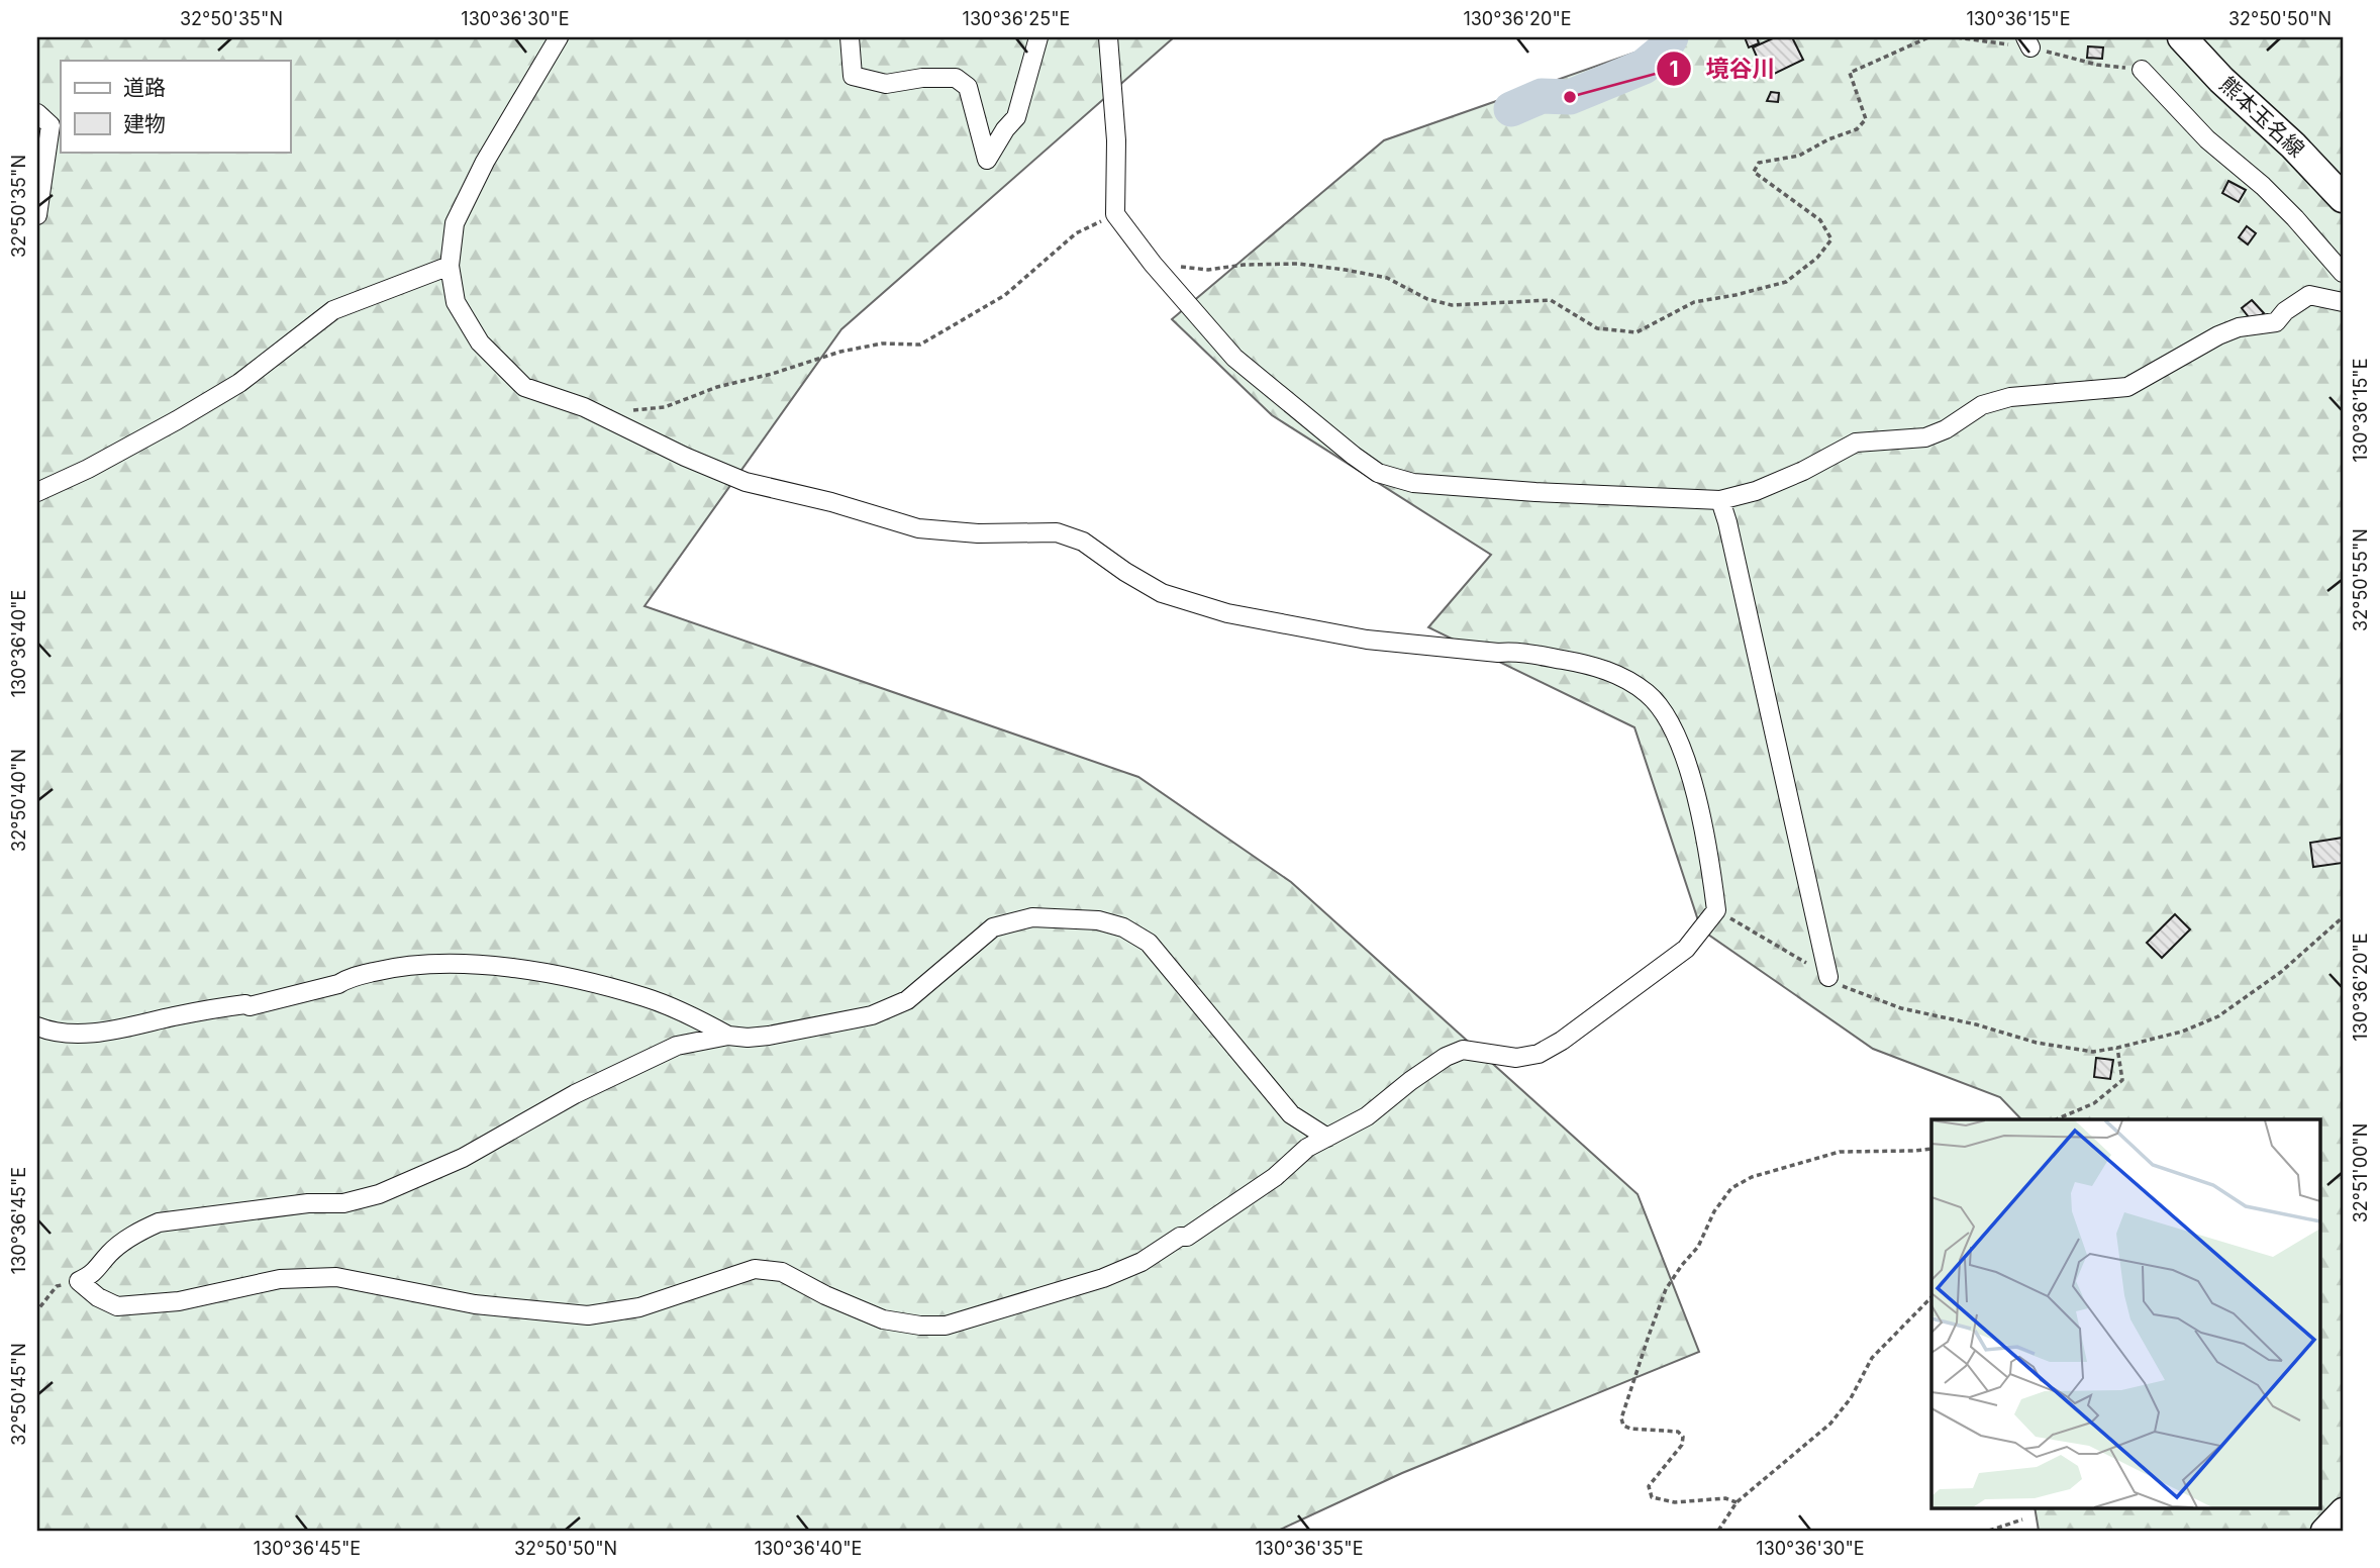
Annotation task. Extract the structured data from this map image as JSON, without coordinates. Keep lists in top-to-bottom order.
{
  "streets": {
    "main road": ["熊本玉名線"]
  },
  "places": ["境谷川"],
  "legend": ["道路", "建物"],
  "coordinates": [
    "32°50'35\"N",
    "130°36'30\"E",
    "130°36'25\"E",
    "130°36'20\"E",
    "130°36'15\"E",
    "32°50'50\"N",
    "32°50'55\"N",
    "130°36'40\"E",
    "32°50'40\"N",
    "32°51'00\"N",
    "130°36'45\"E",
    "32°50'45\"N",
    "130°36'35\"E"
  ]
}
